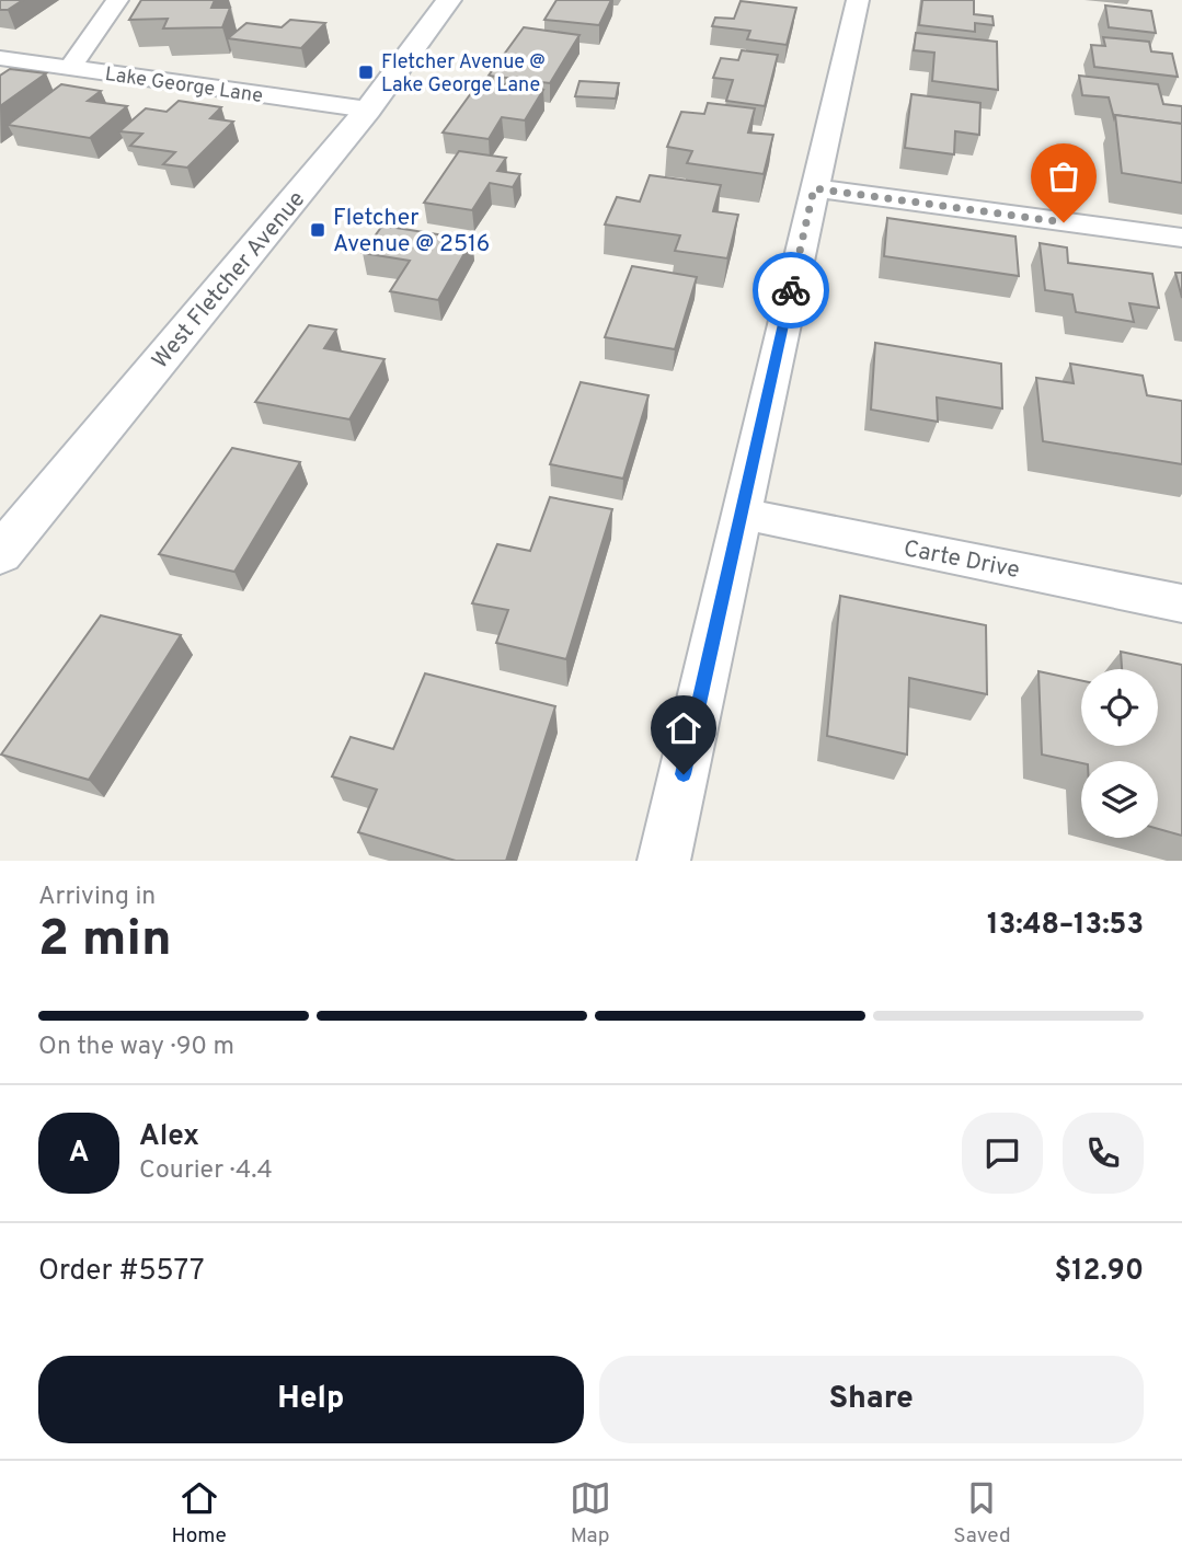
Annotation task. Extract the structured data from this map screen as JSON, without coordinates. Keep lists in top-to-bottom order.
{
  "streets": {
    "main road": ["West Fletcher Avenue"],
    "street": ["Lake George Lane", "Carte Drive"]
  },
  "crossings": [
    ["Lake George Lane", "West Fletcher Avenue"]
  ],
  "places": {
    "transit": ["Fletcher Avenue @ Lake George Lane", "Fletcher Avenue @ 2516"]
  },
  "page": {
    "heading": ["2 min", "Arriving in", "13:48–13:53"],
    "panel": [
      "Alex",
      "Courier · 4.4",
      "Order #5577",
      "$12.90"
    ],
    "bar": "On the way · 90 m",
    "round": "A",
    "buttons": ["Help", "Share"],
    "tabs": ["Home", "Map", "Saved"]
  }
}
